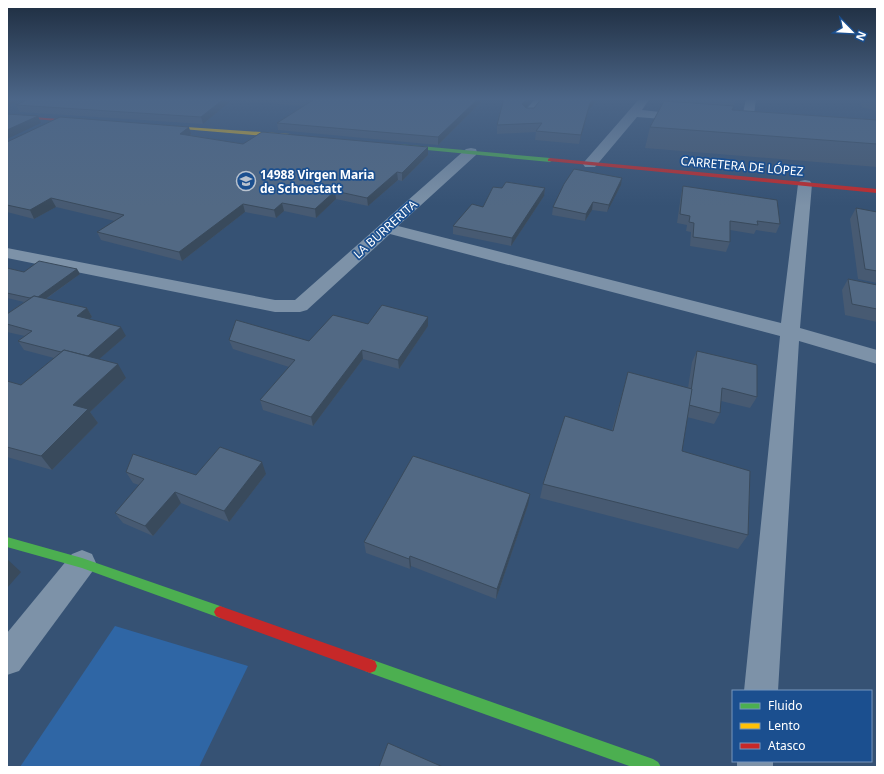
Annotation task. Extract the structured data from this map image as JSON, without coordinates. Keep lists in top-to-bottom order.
{
  "streets": {
    "main road": ["CARRETERA DE LÓPEZ"],
    "street": ["LA BURRERITA"]
  },
  "crossings": [
    ["CARRETERA DE LÓPEZ", "LA BURRERITA"]
  ],
  "places": {
    "school or university": ["14988 Virgen Maria de Schoestatt"]
  },
  "legend": ["Fluido", "Lento", "Atasco"],
  "north": "bottom right"
}
